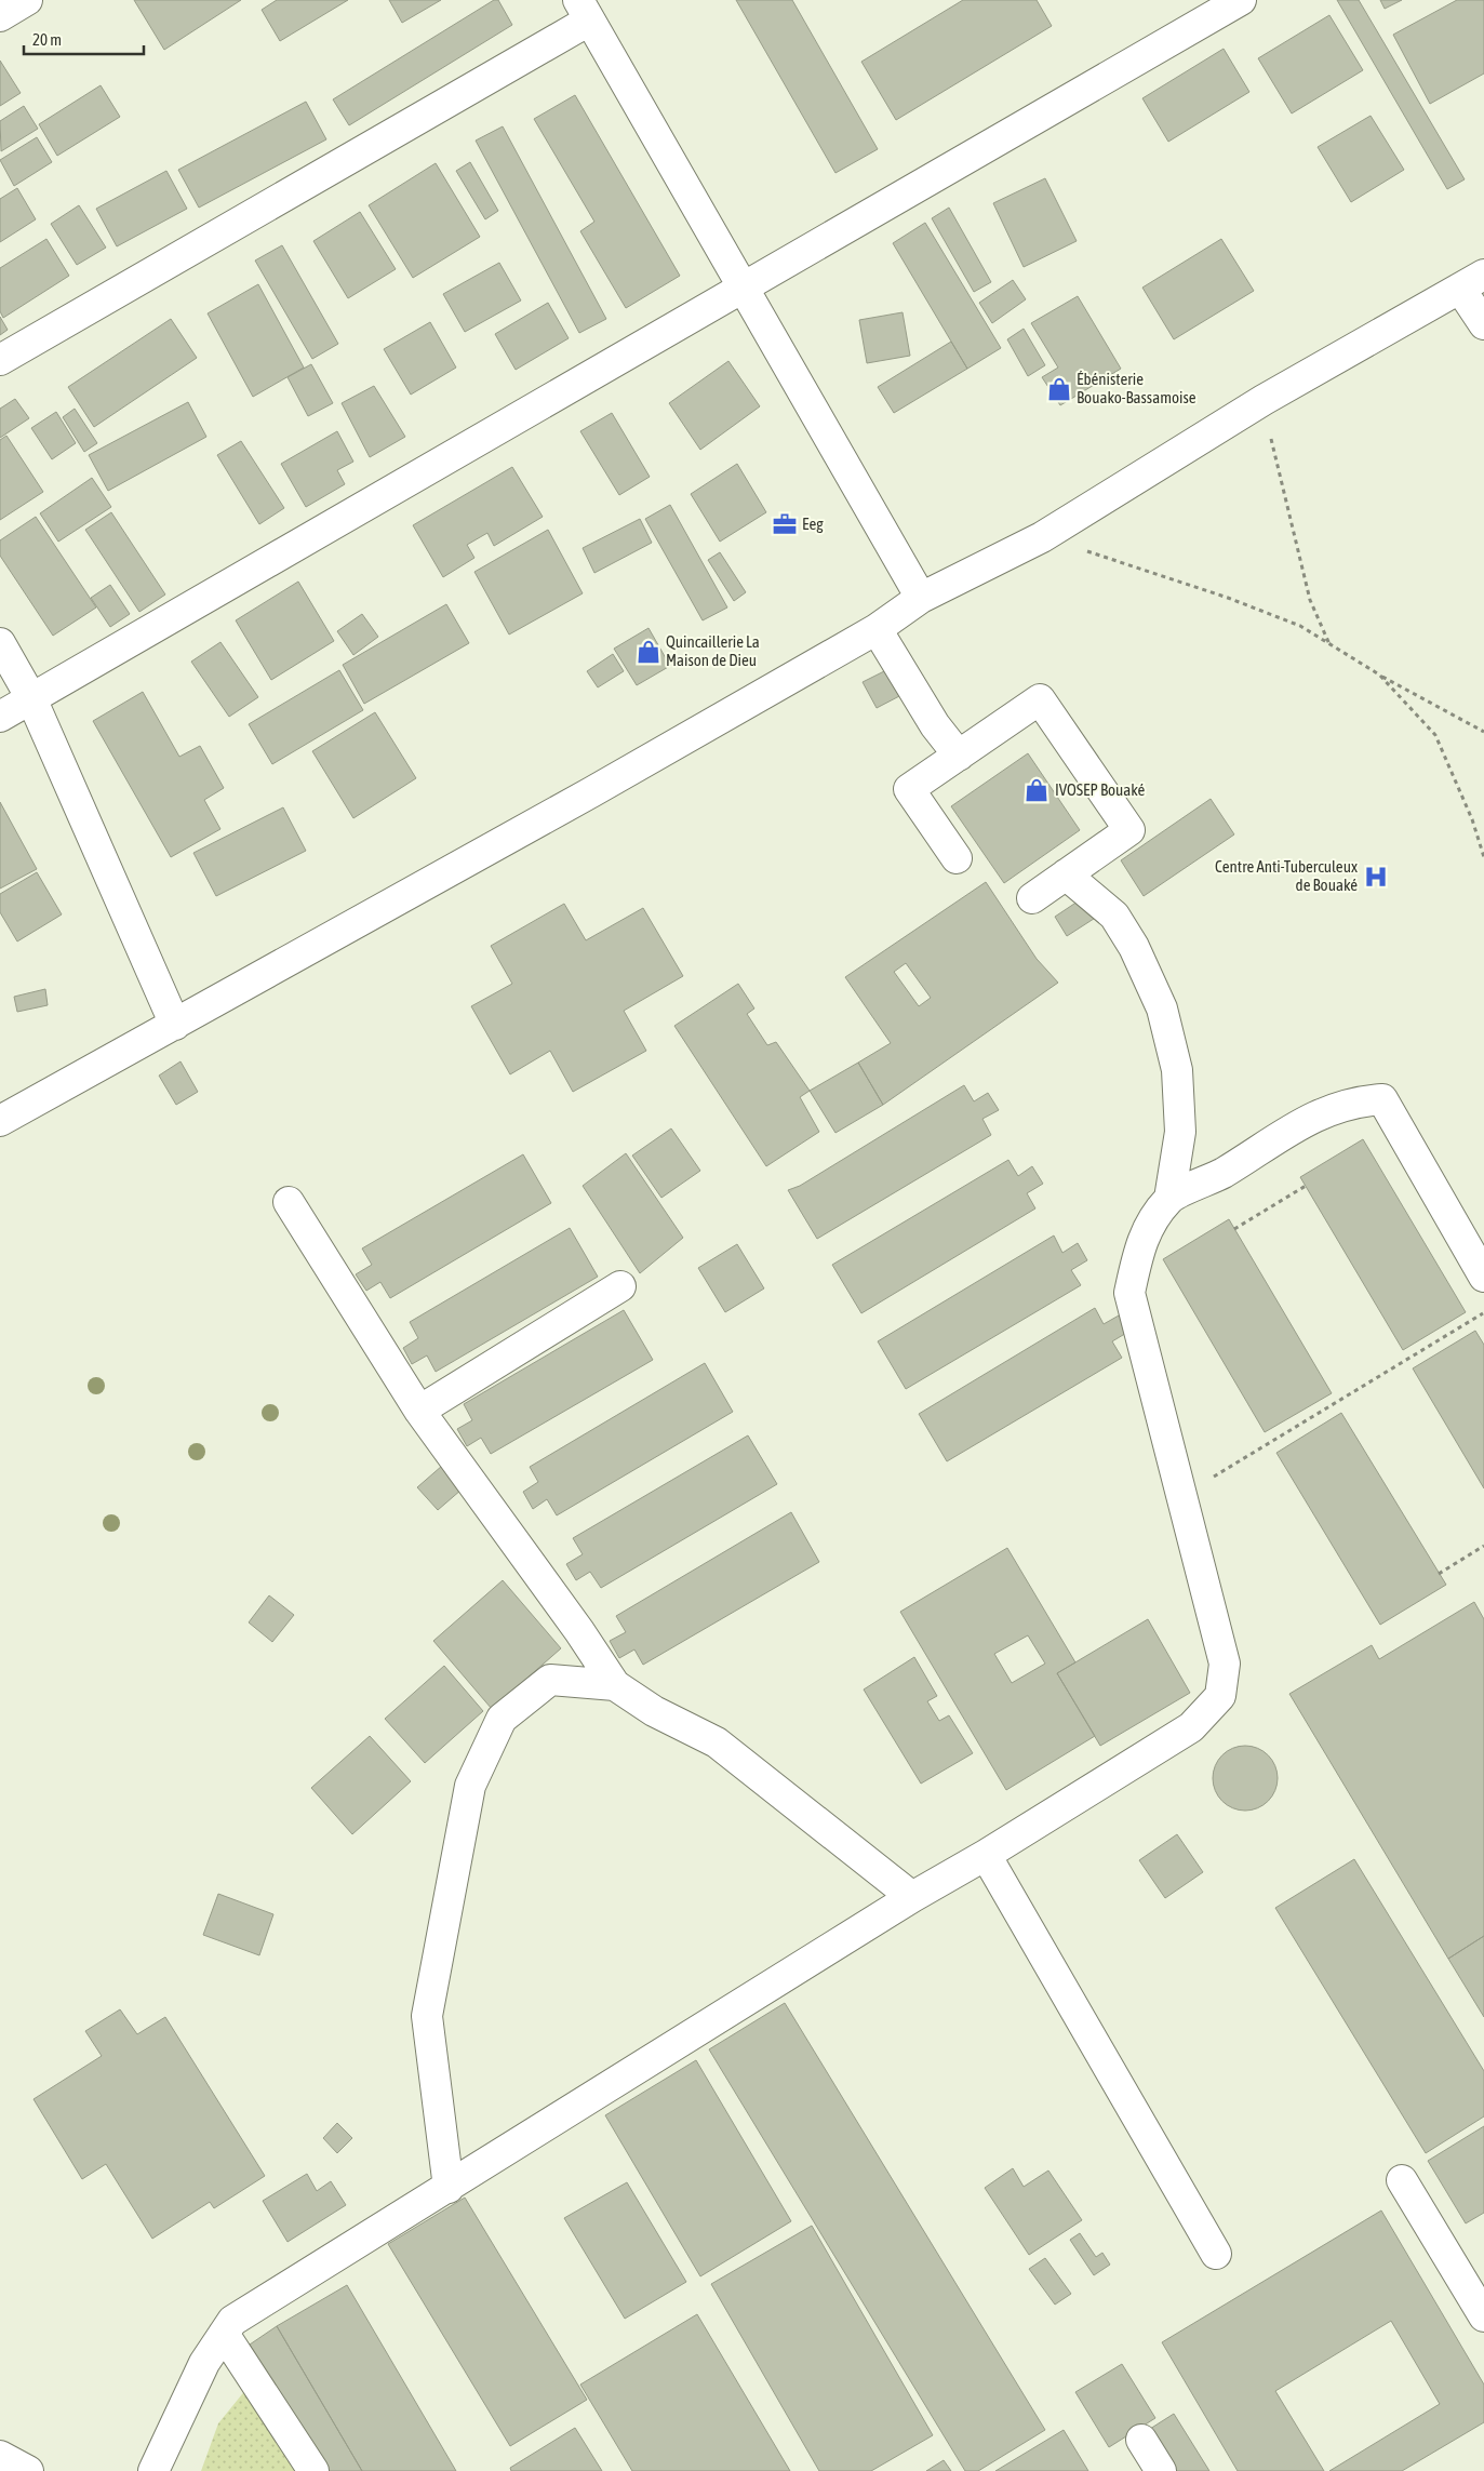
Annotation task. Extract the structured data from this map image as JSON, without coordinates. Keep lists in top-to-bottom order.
{
  "places": {
    "shop": ["Ébénisterie Bouako-Bassamoise", "Quincaillerie La Maison de Dieu", "IVOSEP Bouaké"],
    "office": ["Eeg"],
    "hospital": ["Centre Anti-Tuberculeux de Bouaké"]
  },
  "scale_bar": "20 m"
}
